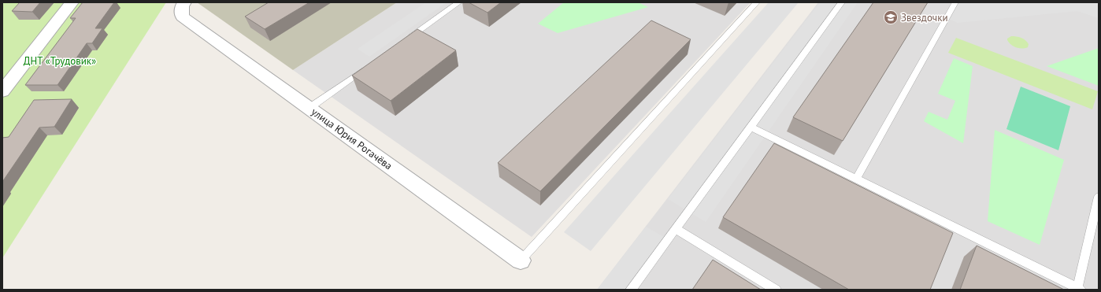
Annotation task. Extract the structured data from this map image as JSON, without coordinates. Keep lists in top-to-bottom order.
{
  "streets": {
    "street": ["улица Юрия Рогачёва"]
  },
  "parks": ["ДНТ «Трудовик»"],
  "places": {
    "school or university": ["Звездочки"]
  }
}
